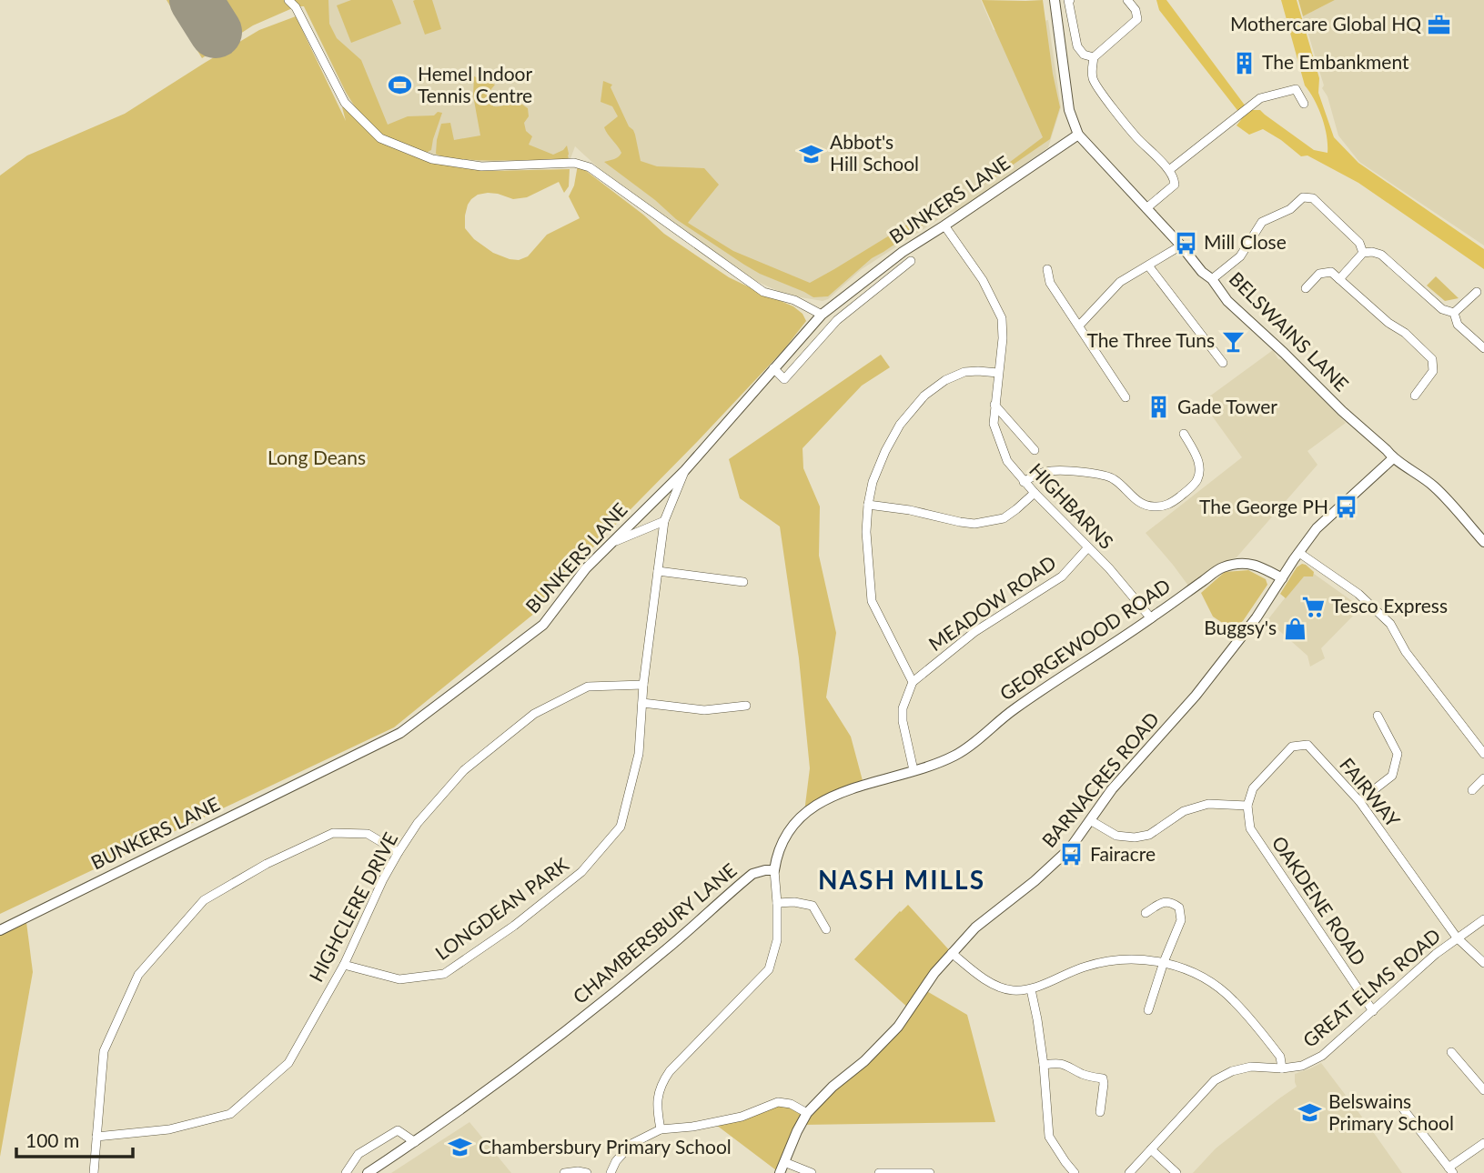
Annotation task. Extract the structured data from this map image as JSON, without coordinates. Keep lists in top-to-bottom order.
{
  "streets": {
    "street": [
      "BUNKERS LANE",
      "BELSWAINS LANE",
      "HIGHBARNS",
      "MEADOW ROAD",
      "GEORGEWOOD ROAD",
      "BARNACRES ROAD",
      "FAIRWAY",
      "OAKDENE ROAD",
      "HIGHCLERE DRIVE",
      "LONGDEAN PARK",
      "CHAMBERSBURY LANE",
      "GREAT ELMS ROAD"
    ]
  },
  "crossings": [
    ["BUNKERS LANE", "BELSWAINS LANE"],
    ["BUNKERS LANE", "LONGDEAN PARK"],
    ["BELSWAINS LANE", "BARNACRES ROAD"],
    ["HIGHBARNS", "MEADOW ROAD"],
    ["HIGHBARNS", "GEORGEWOOD ROAD"],
    ["GEORGEWOOD ROAD", "BARNACRES ROAD"],
    ["FAIRWAY", "OAKDENE ROAD"],
    ["FAIRWAY", "GREAT ELMS ROAD"],
    ["OAKDENE ROAD", "GREAT ELMS ROAD"],
    ["HIGHCLERE DRIVE", "LONGDEAN PARK"]
  ],
  "districts": ["NASH MILLS"],
  "parks": ["Long Deans"],
  "places": {
    "office": ["Mothercare Global HQ"],
    "building": ["The Embankment", "Gade Tower"],
    "sports": ["Hemel Indoor Tennis Centre"],
    "school or university": ["Abbot's Hill School", "Belswains Primary School", "Chambersbury Primary School"],
    "bus stop": ["Mill Close", "The George PH", "Fairacre"],
    "bar": ["The Three Tuns"],
    "supermarket": ["Tesco Express"],
    "shop": ["Buggsy's"]
  },
  "scale_bar": "100 m"
}
